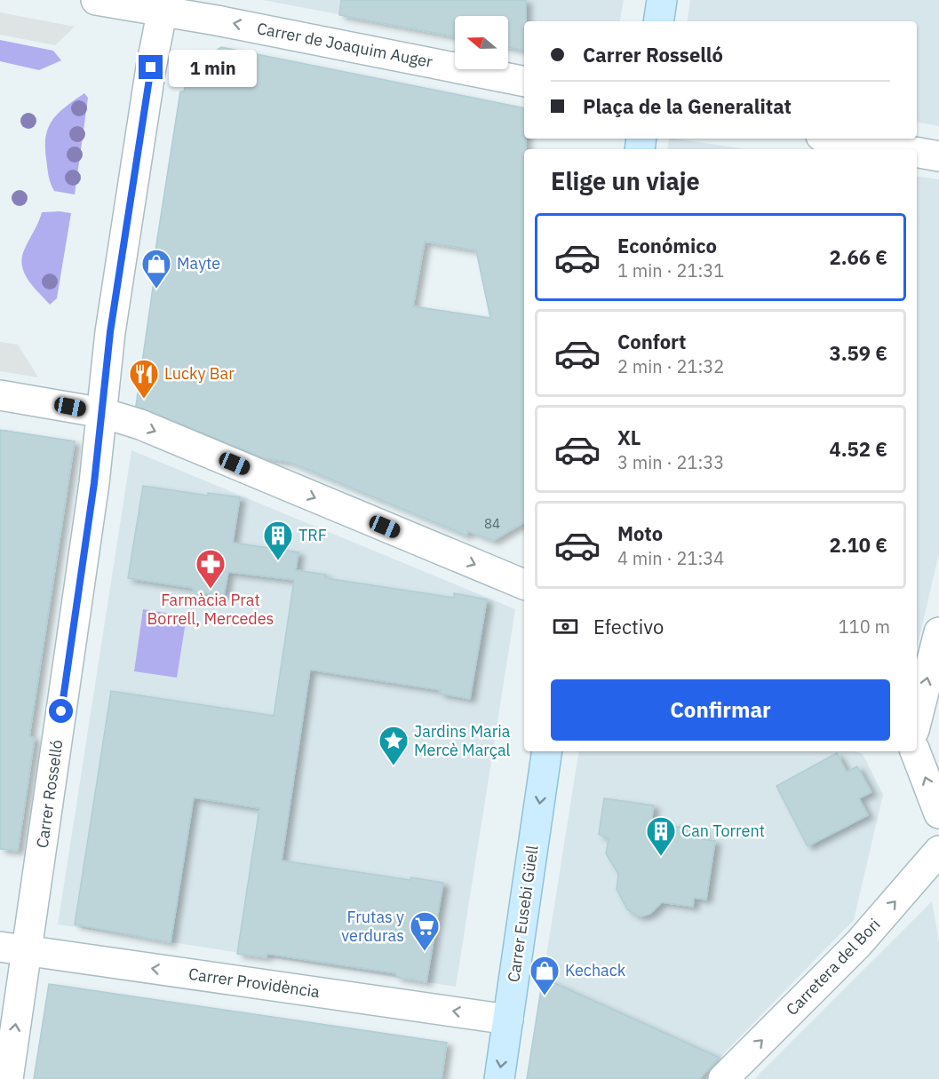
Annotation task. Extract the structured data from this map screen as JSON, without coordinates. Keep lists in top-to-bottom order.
{
  "streets": {
    "street": [
      "Carrer de Joaquim Auger",
      "Carrer Rosselló",
      "Carrer Eusebi Güell",
      "Carretera del Bori",
      "Carrer Providència"
    ]
  },
  "crossings": [
    ["Carrer de Joaquim Auger", "Carrer Rosselló"],
    ["Carrer Rosselló", "Carrer Providència"],
    ["Carrer Eusebi Güell", "Carrer Providència"]
  ],
  "one_way": [
    "Carrer de Joaquim Auger",
    "Carrer Eusebi Güell",
    "Carretera del Bori",
    "Carrer Providència"
  ],
  "places": {
    "shop": ["Mayte", "Kechack"],
    "restaurant": ["Lucky Bar"],
    "building": ["TRF", "Can Torrent"],
    "pharmacy": ["Farmàcia Prat Borrell, Mercedes"],
    "place": ["Jardins Maria Mercè Marçal"],
    "supermarket": ["Frutas y verduras"]
  },
  "house_numbers": ["84"],
  "north": "left",
  "page": {
    "banner": ["Carrer Rosselló", "Plaça de la Generalitat"],
    "bubble": "1 min",
    "heading": "Elige un viaje",
    "list": [
      {
        "name": "Económico",
        "note": "1 min · 21:31",
        "value": "2.66 €"
      },
      {
        "name": "Confort",
        "note": "2 min · 21:32",
        "value": "3.59 €"
      },
      {
        "name": "XL",
        "note": "3 min · 21:33",
        "value": "4.52 €"
      },
      {
        "name": "Moto",
        "note": "4 min · 21:34",
        "value": "2.10 €"
      }
    ],
    "pay": ["Efectivo", "110 m"],
    "buttons": "Confirmar"
  }
}
